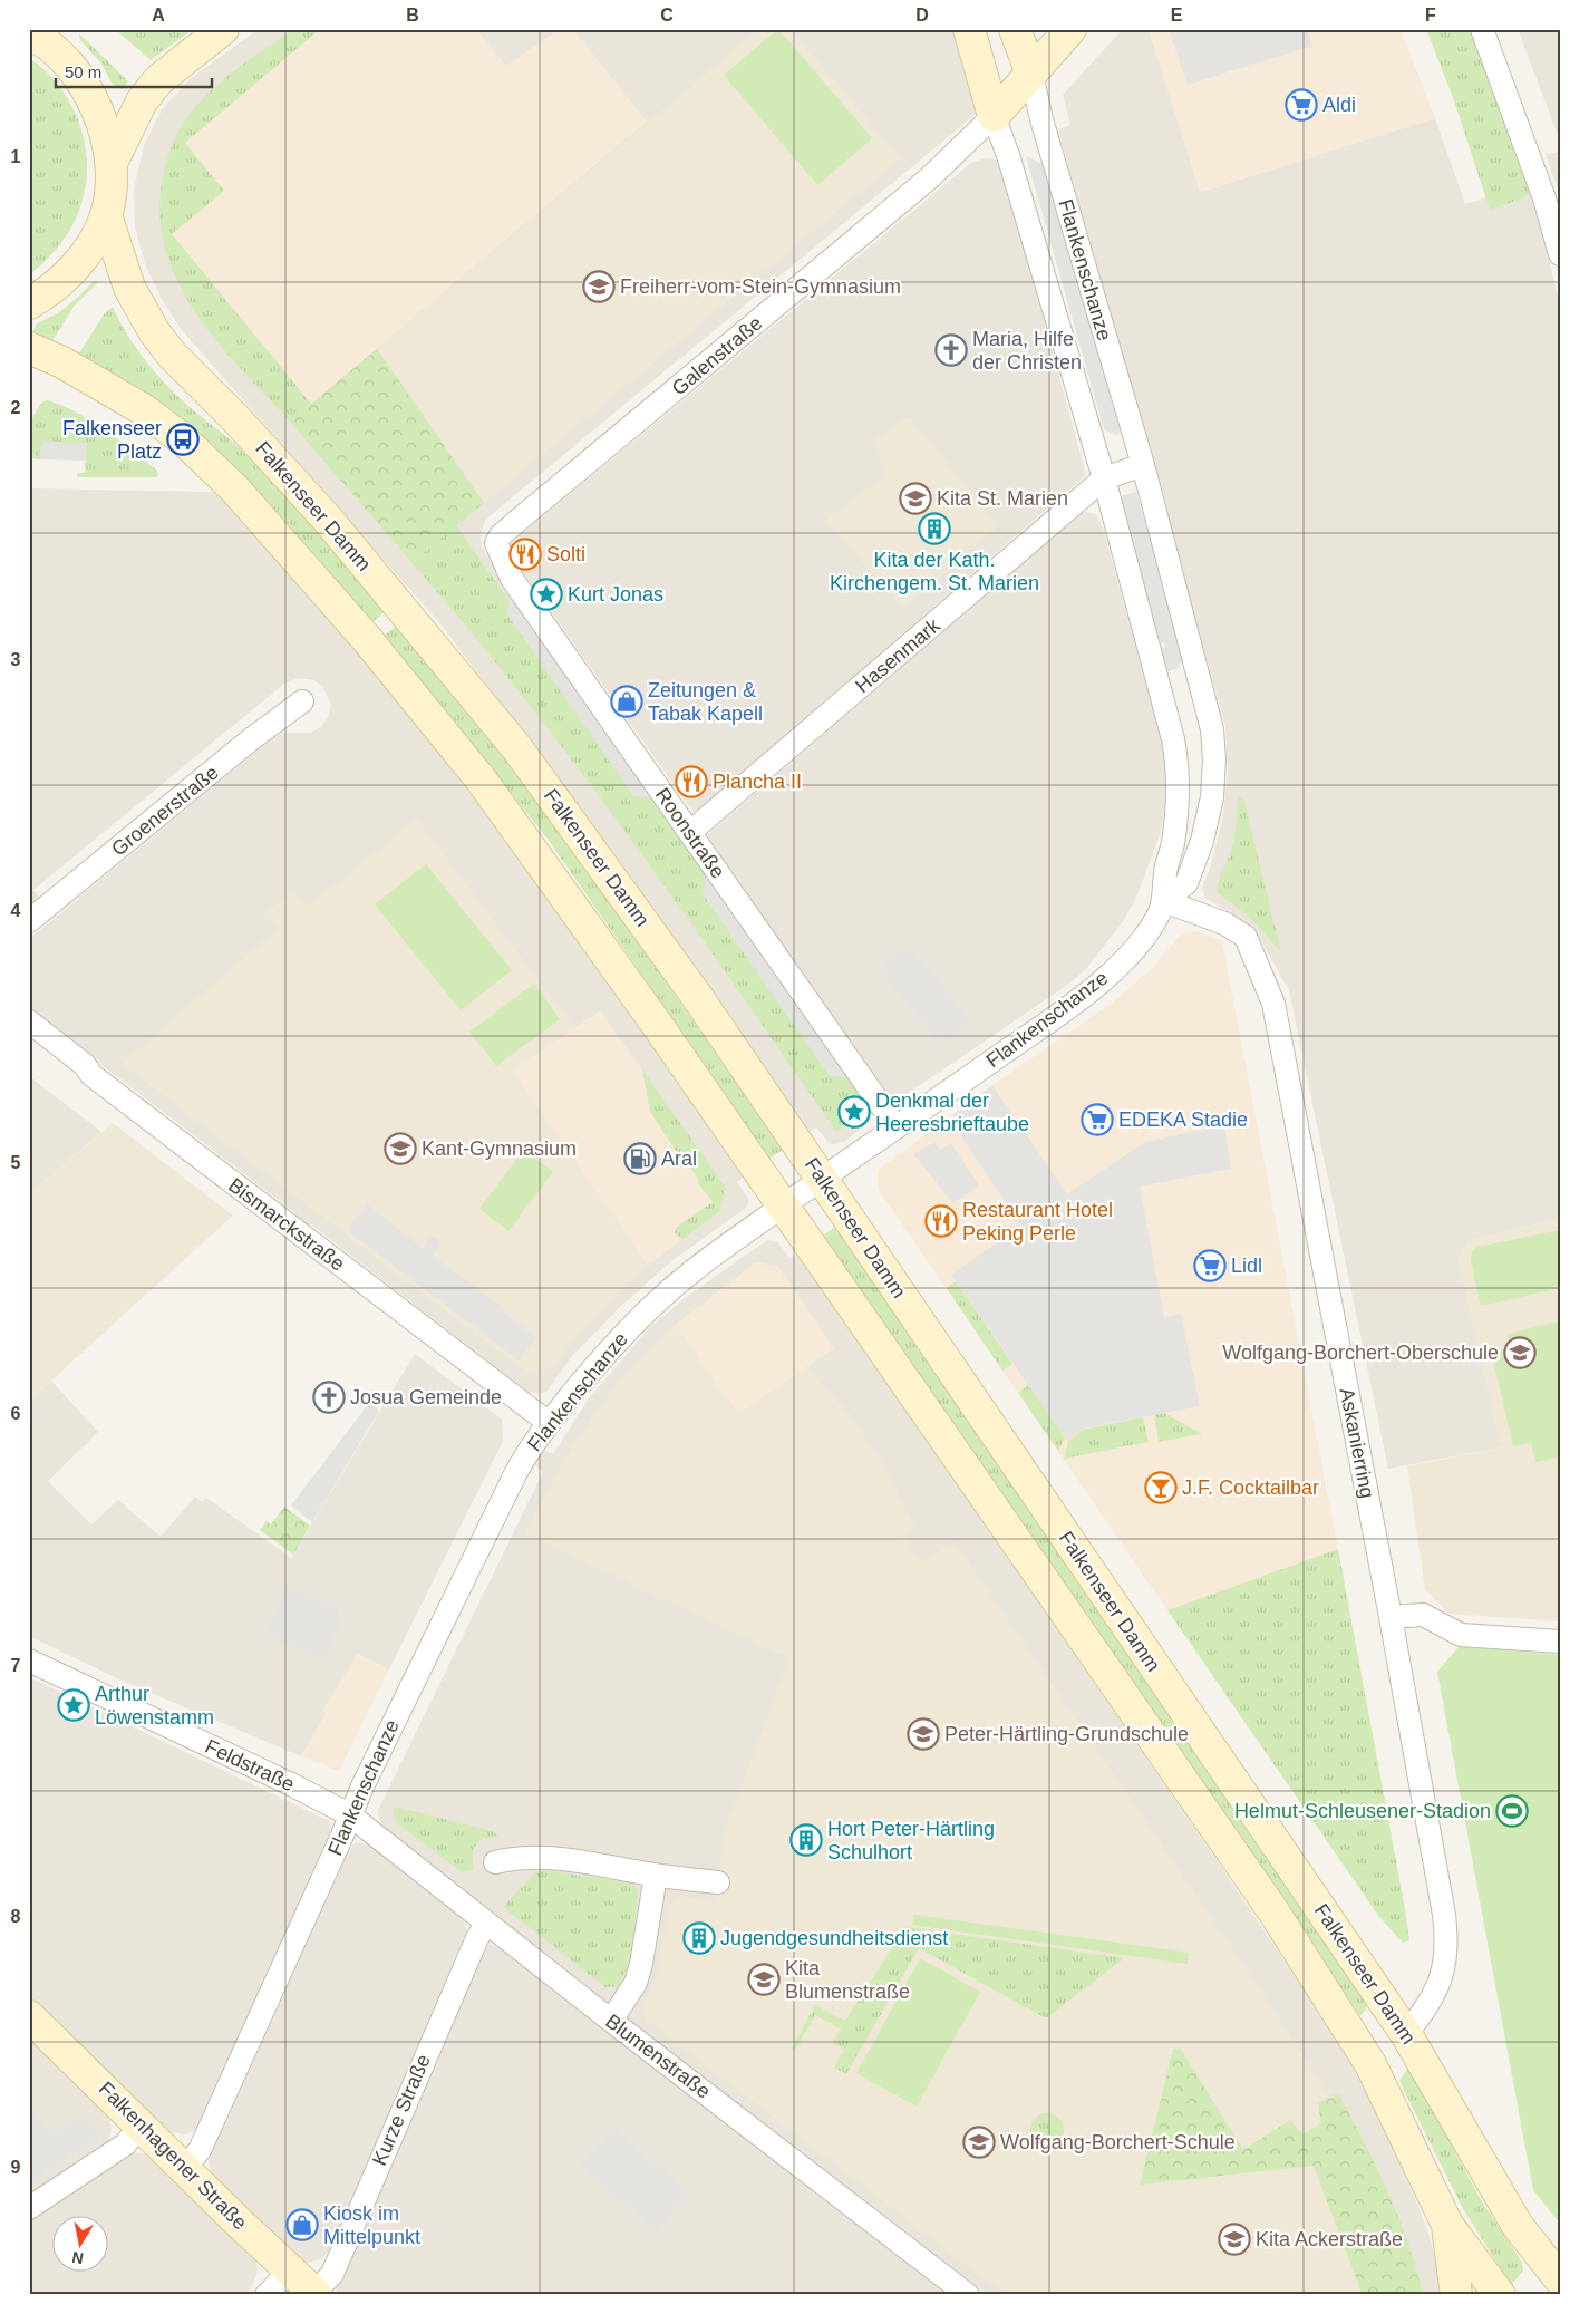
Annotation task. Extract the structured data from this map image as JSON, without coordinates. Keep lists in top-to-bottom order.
{
  "streets": {
    "main road": ["Galenstraße", "Falkenseer Damm", "Falkenhagener Straße"],
    "street": [
      "Flankenschanze",
      "Hasenmark",
      "Groenerstraße",
      "Roonstraße",
      "Bismarckstraße",
      "Askanierring",
      "Feldstraße",
      "Blumenstraße",
      "Kurze Straße"
    ]
  },
  "crossings": [
    ["Flankenschanze", "Galenstraße"],
    ["Flankenschanze", "Falkenseer Damm"],
    ["Flankenschanze", "Hasenmark"],
    ["Flankenschanze", "Roonstraße"],
    ["Flankenschanze", "Bismarckstraße"],
    ["Flankenschanze", "Askanierring"],
    ["Flankenschanze", "Feldstraße"],
    ["Flankenschanze", "Blumenstraße"],
    ["Flankenschanze", "Falkenhagener Straße"],
    ["Galenstraße", "Roonstraße"],
    ["Falkenseer Damm", "Askanierring"],
    ["Hasenmark", "Roonstraße"],
    ["Feldstraße", "Blumenstraße"],
    ["Blumenstraße", "Kurze Straße"],
    ["Kurze Straße", "Falkenhagener Straße"]
  ],
  "places": {
    "supermarket": ["Aldi", "EDEKA Stadie", "Lidl"],
    "school or university": [
      "Freiherr-vom-Stein-Gymnasium",
      "Kita St. Marien",
      "Kant-Gymnasium",
      "Wolfgang-Borchert-Oberschule",
      "Peter-Härtling-Grundschule",
      "Kita Blumenstraße",
      "Wolfgang-Borchert-Schule",
      "Kita Ackerstraße"
    ],
    "church": ["Maria, Hilfe der Christen", "Josua Gemeinde"],
    "bus stop": ["Falkenseer Platz"],
    "building": ["Kita der Kath. Kirchengem. St. Marien", "Hort Peter-Härtling Schulhort", "Jugendgesundheitsdienst"],
    "restaurant": ["Solti", "Plancha II", "Restaurant Hotel Peking Perle"],
    "place": ["Kurt Jonas", "Denkmal der Heeresbrieftaube", "Arthur Löwenstamm"],
    "shop": ["Zeitungen & Tabak Kapell", "Kiosk im Mittelpunkt"],
    "fuel station": ["Aral"],
    "bar": ["J.F. Cocktailbar"],
    "sports": ["Helmut-Schleusener-Stadion"]
  },
  "scale_bar": "50 m",
  "north": "bottom",
  "grid": {
    "columns": [
      "A",
      "B",
      "C",
      "D",
      "E",
      "F"
    ],
    "rows": [
      "1",
      "2",
      "3",
      "4",
      "5",
      "6",
      "7",
      "8",
      "9"
    ]
  }
}
